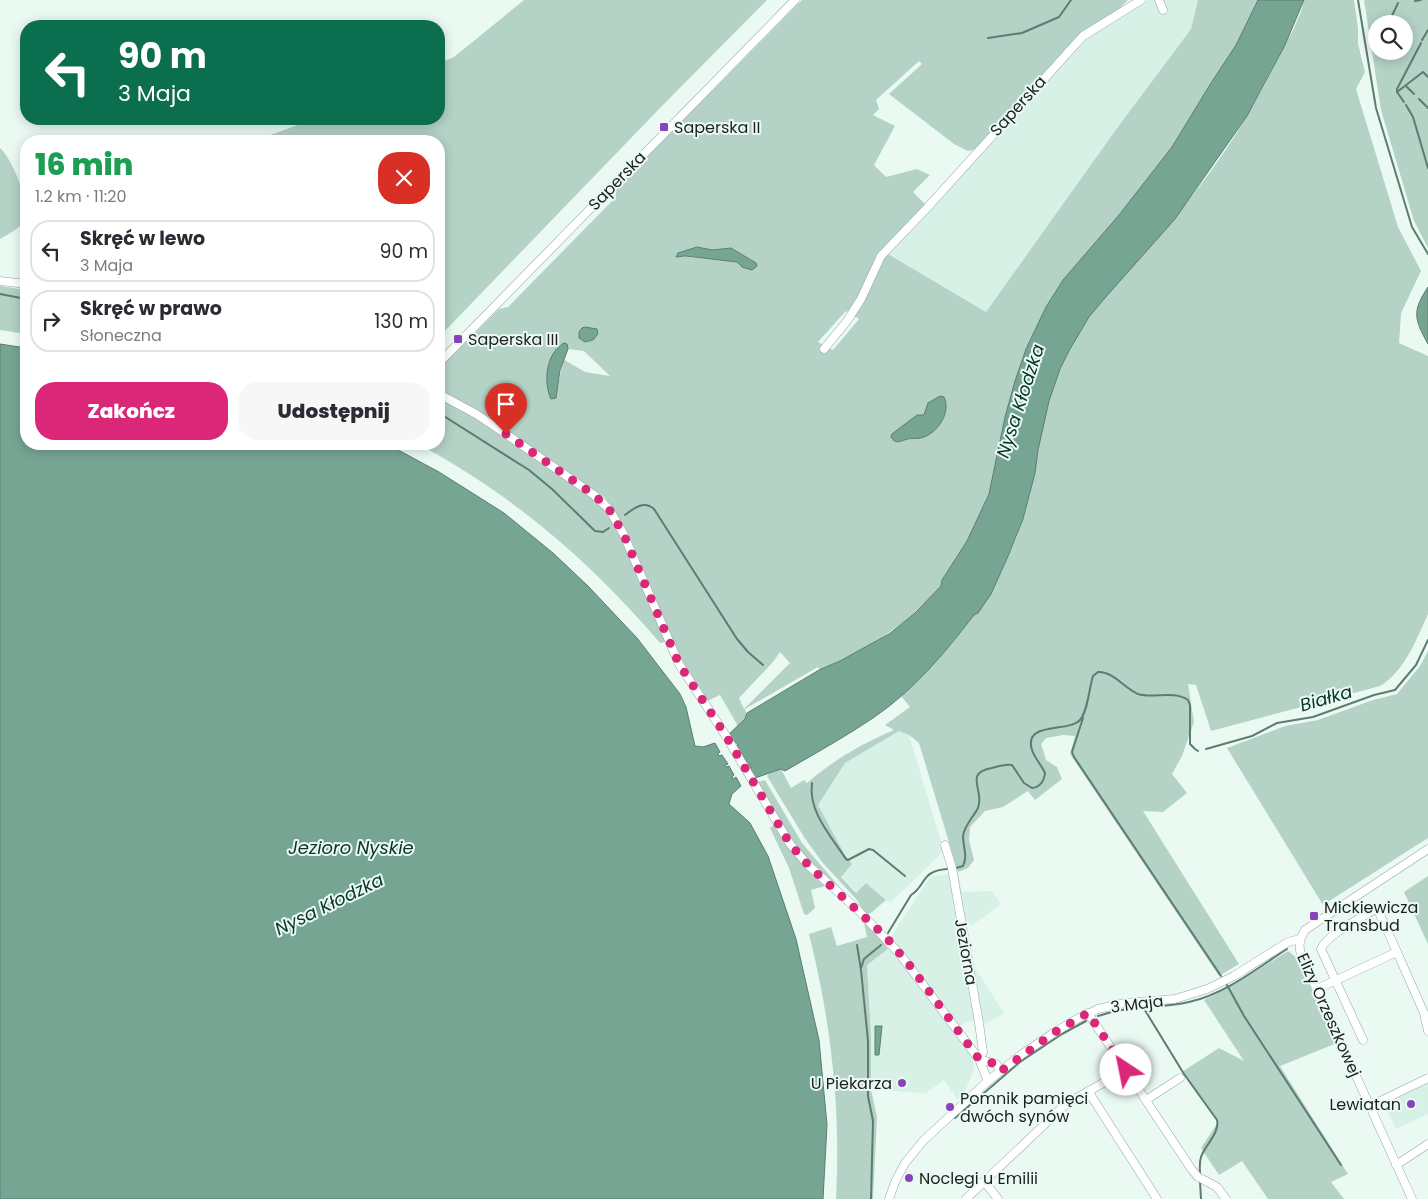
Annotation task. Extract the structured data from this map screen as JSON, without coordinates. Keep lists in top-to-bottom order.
{
  "streets": {
    "street": [
      "Saperska",
      "Jeziorna",
      "3 Maja",
      "Elizy Orzeszkowej"
    ]
  },
  "crossings": [
    ["3 Maja", "Elizy Orzeszkowej"]
  ],
  "water": ["Nysa Kłodzka", "Białka", "Jezioro Nyskie"],
  "places": {
    "transit": ["Saperska II", "Saperska III", "Mickiewicza Transbud"],
    "other": [
      "U Piekarza",
      "Lewiatan",
      "Pomnik pamięci dwóch synów",
      "Noclegi u Emilii"
    ]
  },
  "page": {
    "turn": ["90 m", "3 Maja"],
    "heading": ["16 min", "1.2 km · 11:20"],
    "list": [
      {
        "name": "Skręć w lewo",
        "note": "3 Maja",
        "value": "90 m"
      },
      {
        "name": "Skręć w prawo",
        "note": "Słoneczna",
        "value": "130 m"
      }
    ],
    "buttons": ["Zakończ", "Udostępnij"]
  }
}
